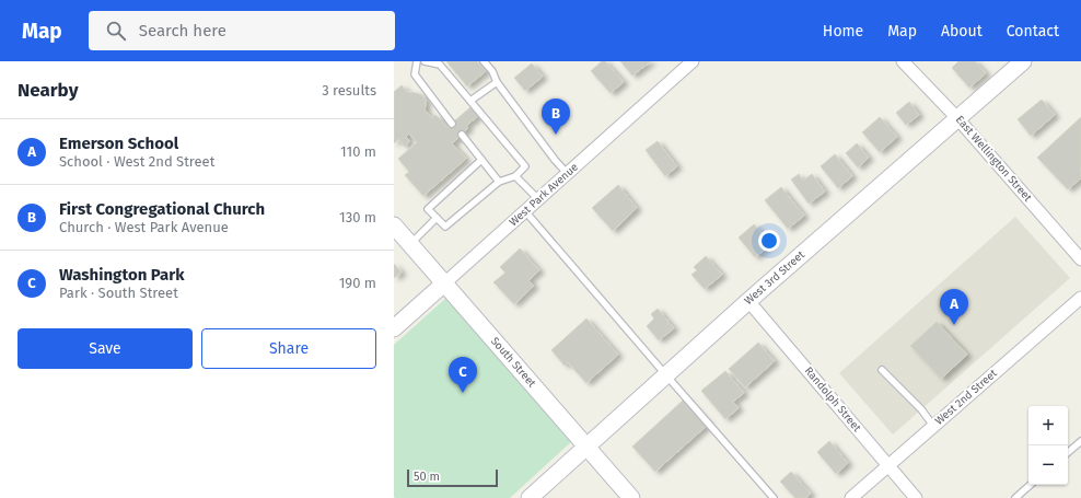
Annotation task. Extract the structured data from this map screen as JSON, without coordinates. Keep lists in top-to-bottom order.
{
  "streets": {
    "street": [
      "East Wellington Street",
      "West Park Avenue",
      "West 3rd Street",
      "South Street",
      "West 2nd Street",
      "Randolph Street"
    ]
  },
  "crossings": [
    ["East Wellington Street", "West 3rd Street"],
    ["West Park Avenue", "South Street"],
    ["West 3rd Street", "South Street"],
    ["West 3rd Street", "Randolph Street"],
    ["West 2nd Street", "Randolph Street"]
  ],
  "scale_bar": "50 m",
  "page": {
    "header": "Map",
    "search": "Search here",
    "nav": [
      "Home",
      "Map",
      "About",
      "Contact"
    ],
    "heading": ["Nearby", "3 results"],
    "pins": ["B", "A", "C"],
    "list": [
      {
        "mark": "A",
        "name": "Emerson School",
        "note": "School · West 2nd Street",
        "value": "110 m"
      },
      {
        "mark": "B",
        "name": "First Congregational Church",
        "note": "Church · West Park Avenue",
        "value": "130 m"
      },
      {
        "mark": "C",
        "name": "Washington Park",
        "note": "Park · South Street",
        "value": "190 m"
      }
    ],
    "buttons": ["Save", "Share"],
    "map_buttons": ["+", "−"],
    "scale": "50 m"
  }
}
